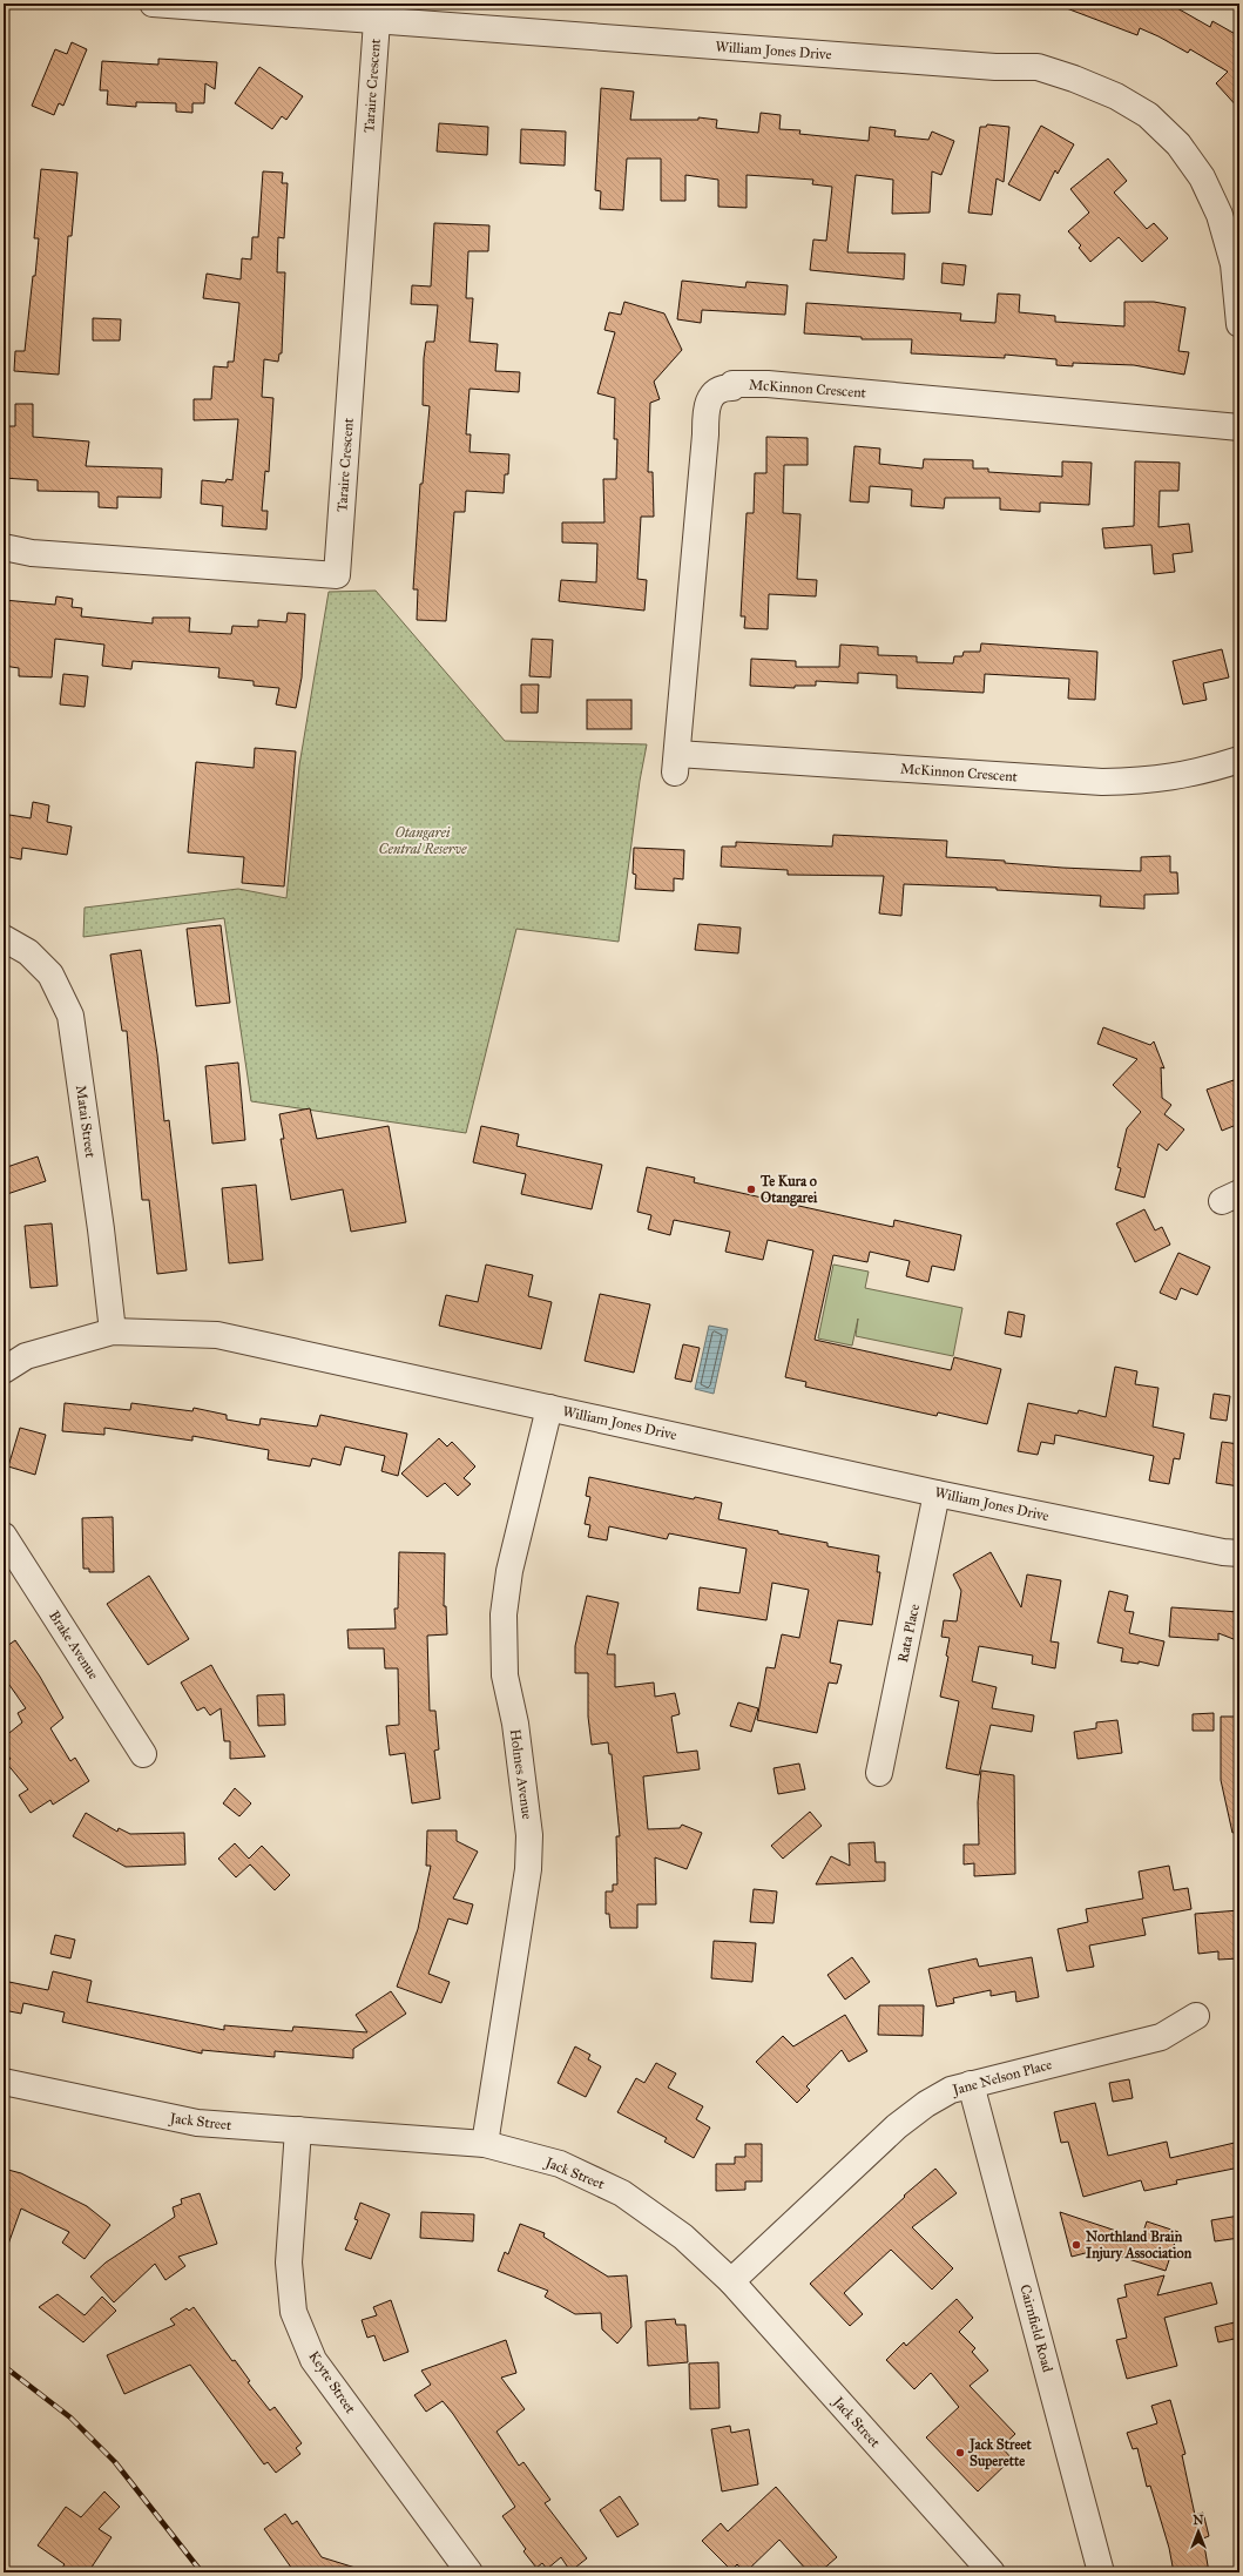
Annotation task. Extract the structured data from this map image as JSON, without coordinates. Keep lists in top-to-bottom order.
{
  "streets": {
    "street": [
      "William Jones Drive",
      "Taraire Crescent",
      "McKinnon Crescent",
      "Matai Street",
      "Rata Place",
      "Brake Avenue",
      "Holmes Avenue",
      "Jane Nelson Place",
      "Jack Street",
      "Cairnfield Road",
      "Keyte Street"
    ]
  },
  "crossings": [
    ["William Jones Drive", "Taraire Crescent"],
    ["William Jones Drive", "Matai Street"],
    ["William Jones Drive", "Rata Place"],
    ["William Jones Drive", "Holmes Avenue"],
    ["Holmes Avenue", "Jack Street"],
    ["Jane Nelson Place", "Jack Street"],
    ["Jane Nelson Place", "Cairnfield Road"],
    ["Jack Street", "Keyte Street"]
  ],
  "parks": ["Otangarei Central Reserve"],
  "places": ["Te Kura o Otangarei", "Northland Brain Injury Association", "Jack Street Superette"],
  "north": "top"
}
